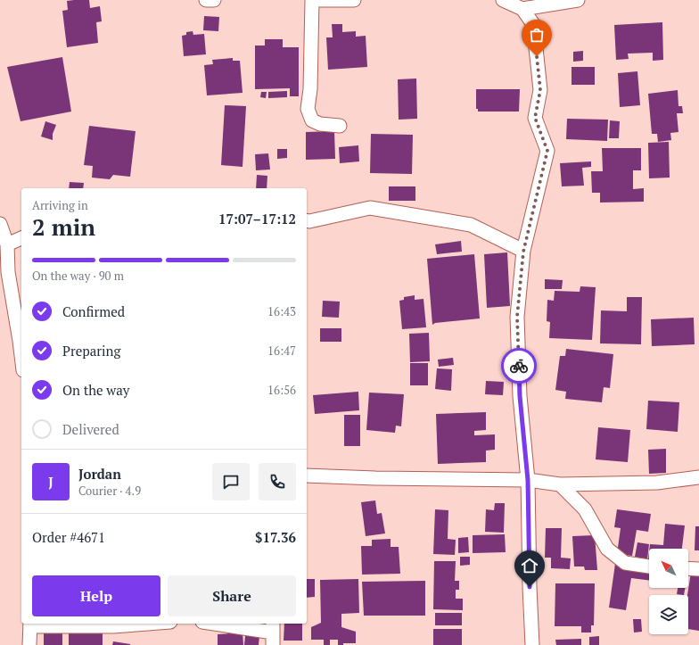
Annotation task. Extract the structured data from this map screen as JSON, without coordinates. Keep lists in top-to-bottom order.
{
  "north": "top left",
  "page": {
    "heading": ["2 min", "Arriving in", "17:07–17:12"],
    "panel": [
      "Jordan",
      "Courier · 4.9",
      "Order #4671",
      "$17.36"
    ],
    "bar": "On the way · 90 m",
    "list": [
      ["Confirmed", "16:43"],
      ["Preparing", "16:47"],
      ["On the way", "16:56"],
      "Delivered"
    ],
    "round": "J",
    "buttons": ["Help", "Share"]
  }
}
